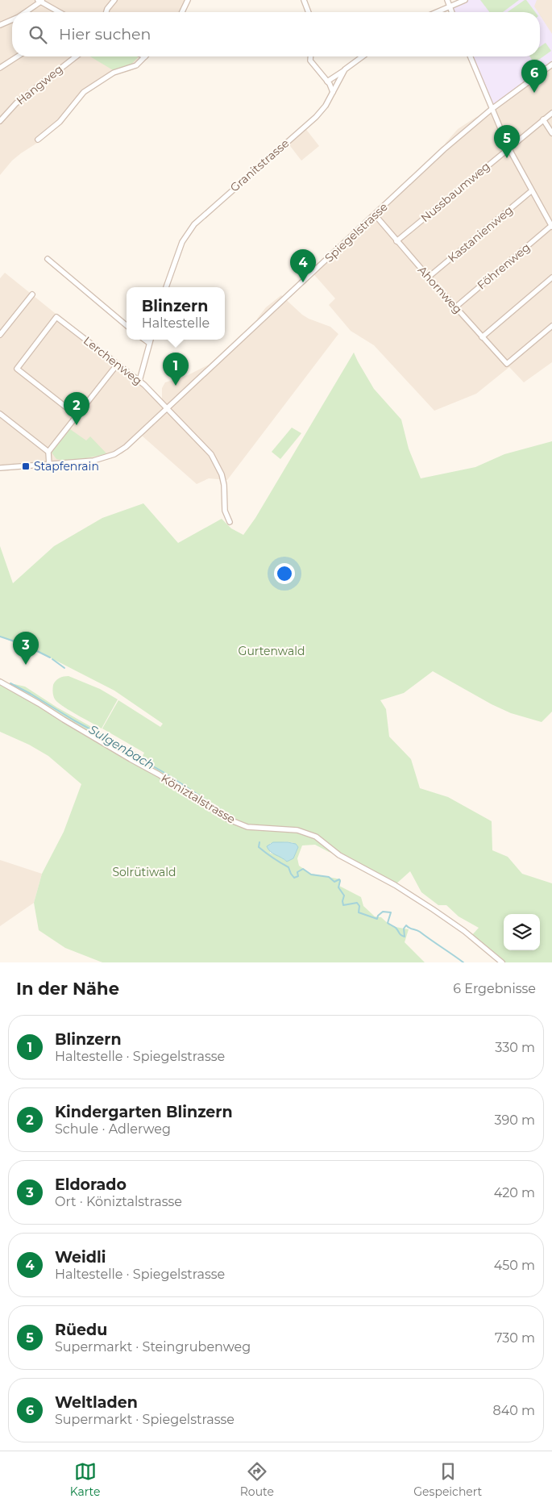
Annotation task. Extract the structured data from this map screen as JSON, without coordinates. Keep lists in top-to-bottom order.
{
  "streets": {
    "street": [
      "Hangweg",
      "Granitstrasse",
      "Nussbaumweg",
      "Spiegelstrasse",
      "Kastanienweg",
      "Föhrenweg",
      "Ahornweg",
      "Lerchenweg",
      "Köniztalstrasse"
    ]
  },
  "crossings": [
    ["Nussbaumweg", "Ahornweg"],
    ["Spiegelstrasse", "Ahornweg"],
    ["Spiegelstrasse", "Lerchenweg"],
    ["Kastanienweg", "Ahornweg"],
    ["Föhrenweg", "Ahornweg"]
  ],
  "water": ["Sulgenbach"],
  "parks": ["Gurtenwald", "Solrütiwald"],
  "places": {
    "transit": ["Stapfenrain"]
  },
  "page": {
    "search": "Hier suchen",
    "pins": [
      "6",
      "5",
      "4",
      "1",
      "2",
      "3"
    ],
    "popup": ["Blinzern", "Haltestelle"],
    "heading": ["In der Nähe", "6 Ergebnisse"],
    "list": [
      {
        "mark": "1",
        "name": "Blinzern",
        "note": "Haltestelle · Spiegelstrasse",
        "value": "330 m"
      },
      {
        "mark": "2",
        "name": "Kindergarten Blinzern",
        "note": "Schule · Adlerweg",
        "value": "390 m"
      },
      {
        "mark": "3",
        "name": "Eldorado",
        "note": "Ort · Köniztalstrasse",
        "value": "420 m"
      },
      {
        "mark": "4",
        "name": "Weidli",
        "note": "Haltestelle · Spiegelstrasse",
        "value": "450 m"
      },
      {
        "mark": "5",
        "name": "Rüedu",
        "note": "Supermarkt · Steingrubenweg",
        "value": "730 m"
      },
      {
        "mark": "6",
        "name": "Weltladen",
        "note": "Supermarkt · Spiegelstrasse",
        "value": "840 m"
      }
    ],
    "nav": ["Karte", "Route", "Gespeichert"]
  }
}
